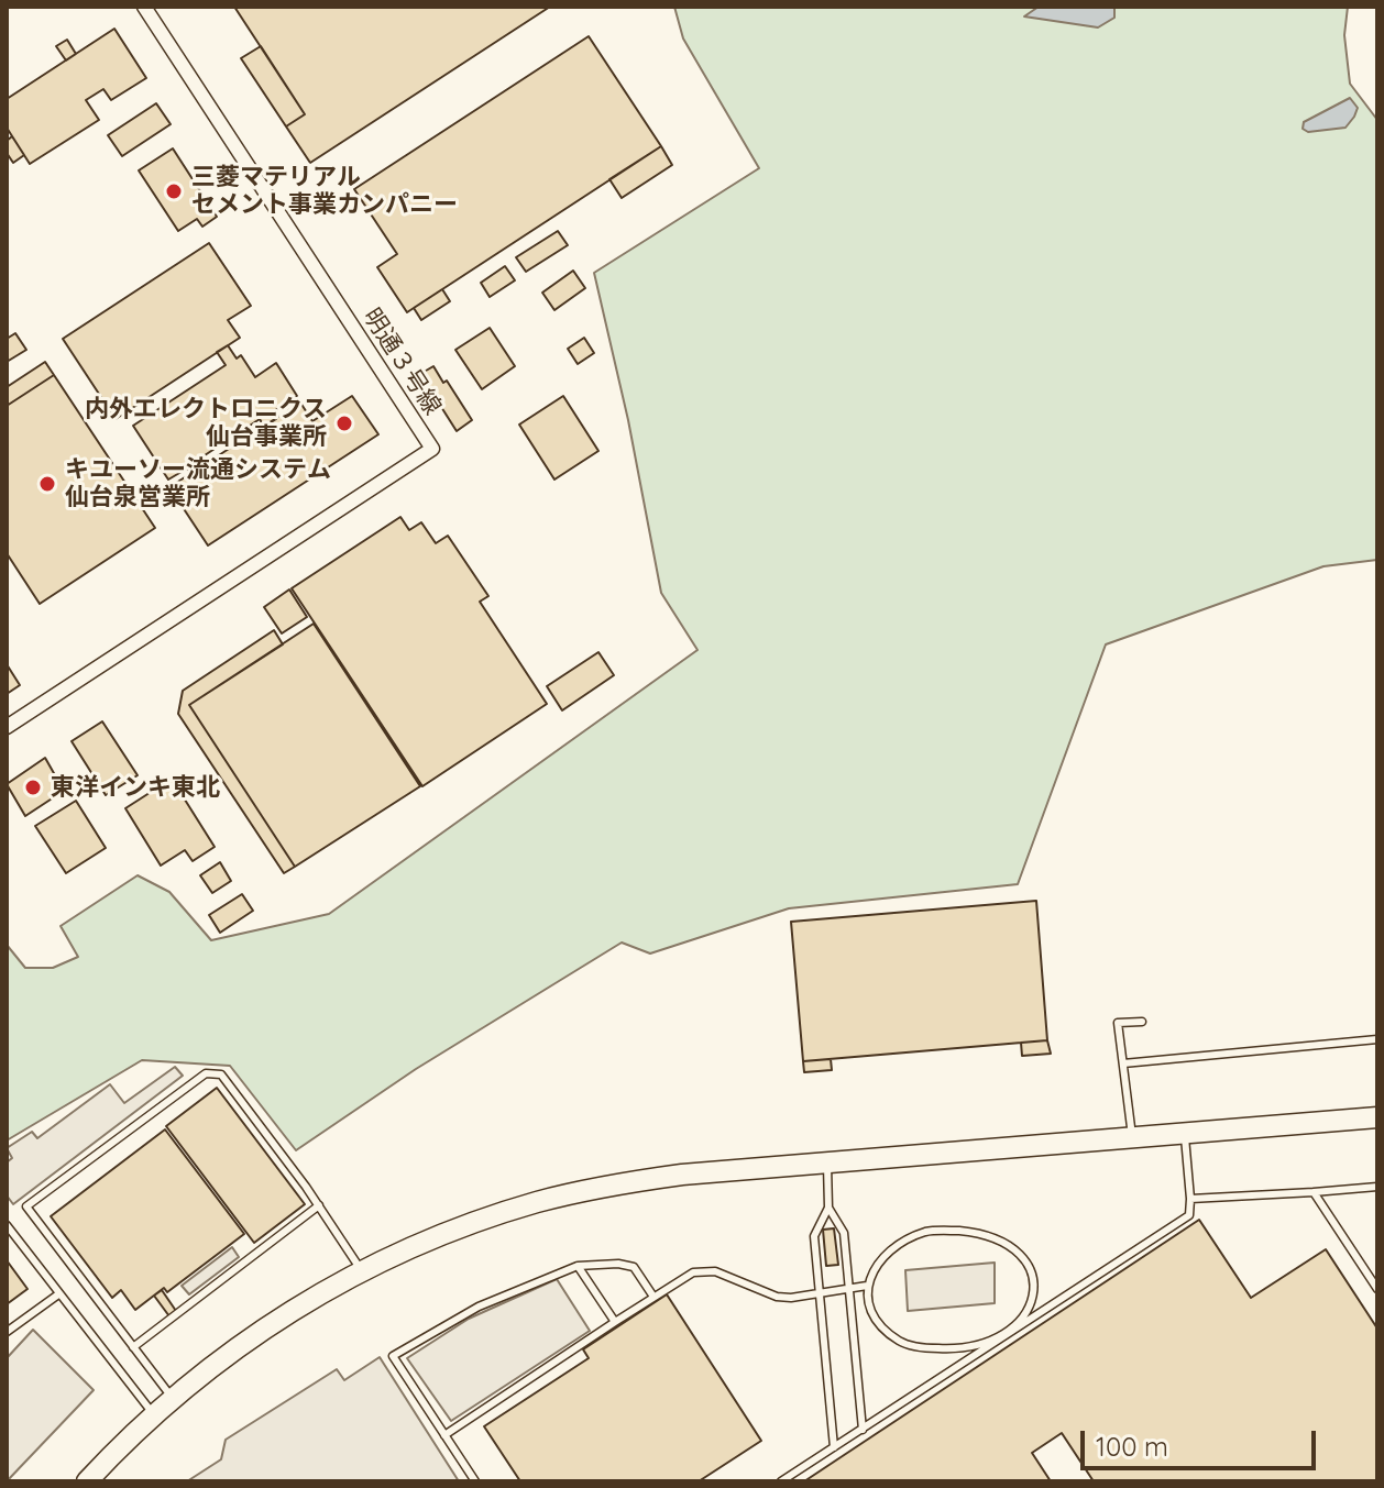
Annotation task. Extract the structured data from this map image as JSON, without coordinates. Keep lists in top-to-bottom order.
{
  "streets": {
    "street": ["明通３号線"]
  },
  "places": [
    "三菱マテリアル セメント事業カンパニー",
    "内外エレクトロニクス 仙台事業所",
    "キユーソー流通システム 仙台泉営業所",
    "東洋インキ東北"
  ],
  "scale_bar": "100 m"
}
